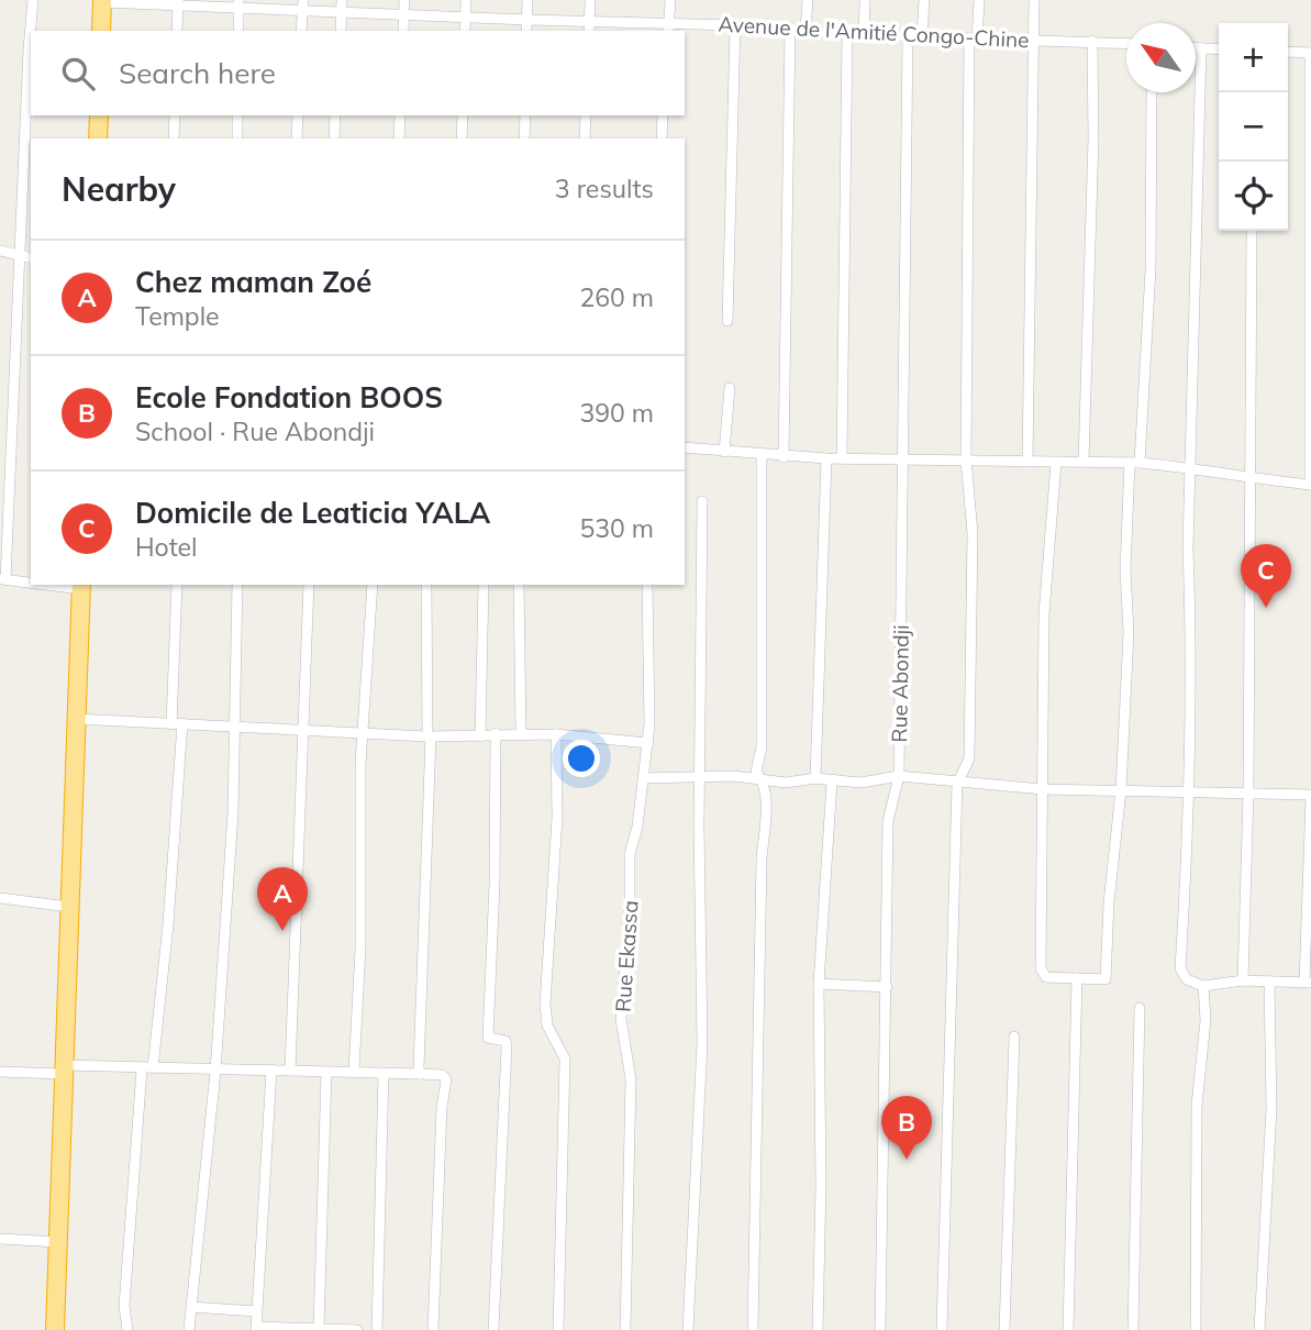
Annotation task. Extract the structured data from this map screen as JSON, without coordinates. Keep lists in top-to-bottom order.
{
  "streets": {
    "street": ["Avenue de l'Amitié Congo-Chine", "Rue Abondji", "Rue Ekassa"]
  },
  "crossings": [
    ["Avenue de l'Amitié Congo-Chine", "Rue Abondji"]
  ],
  "north": "top left",
  "page": {
    "map_buttons": ["+", "−"],
    "search": "Search here",
    "heading": ["Nearby", "3 results"],
    "list": [
      {
        "mark": "A",
        "name": "Chez maman Zoé",
        "note": "Temple",
        "value": "260 m"
      },
      {
        "mark": "B",
        "name": "Ecole Fondation BOOS",
        "note": "School · Rue Abondji",
        "value": "390 m"
      },
      {
        "mark": "C",
        "name": "Domicile de Leaticia YALA",
        "note": "Hotel",
        "value": "530 m"
      }
    ],
    "pins": ["C", "A", "B"]
  }
}
